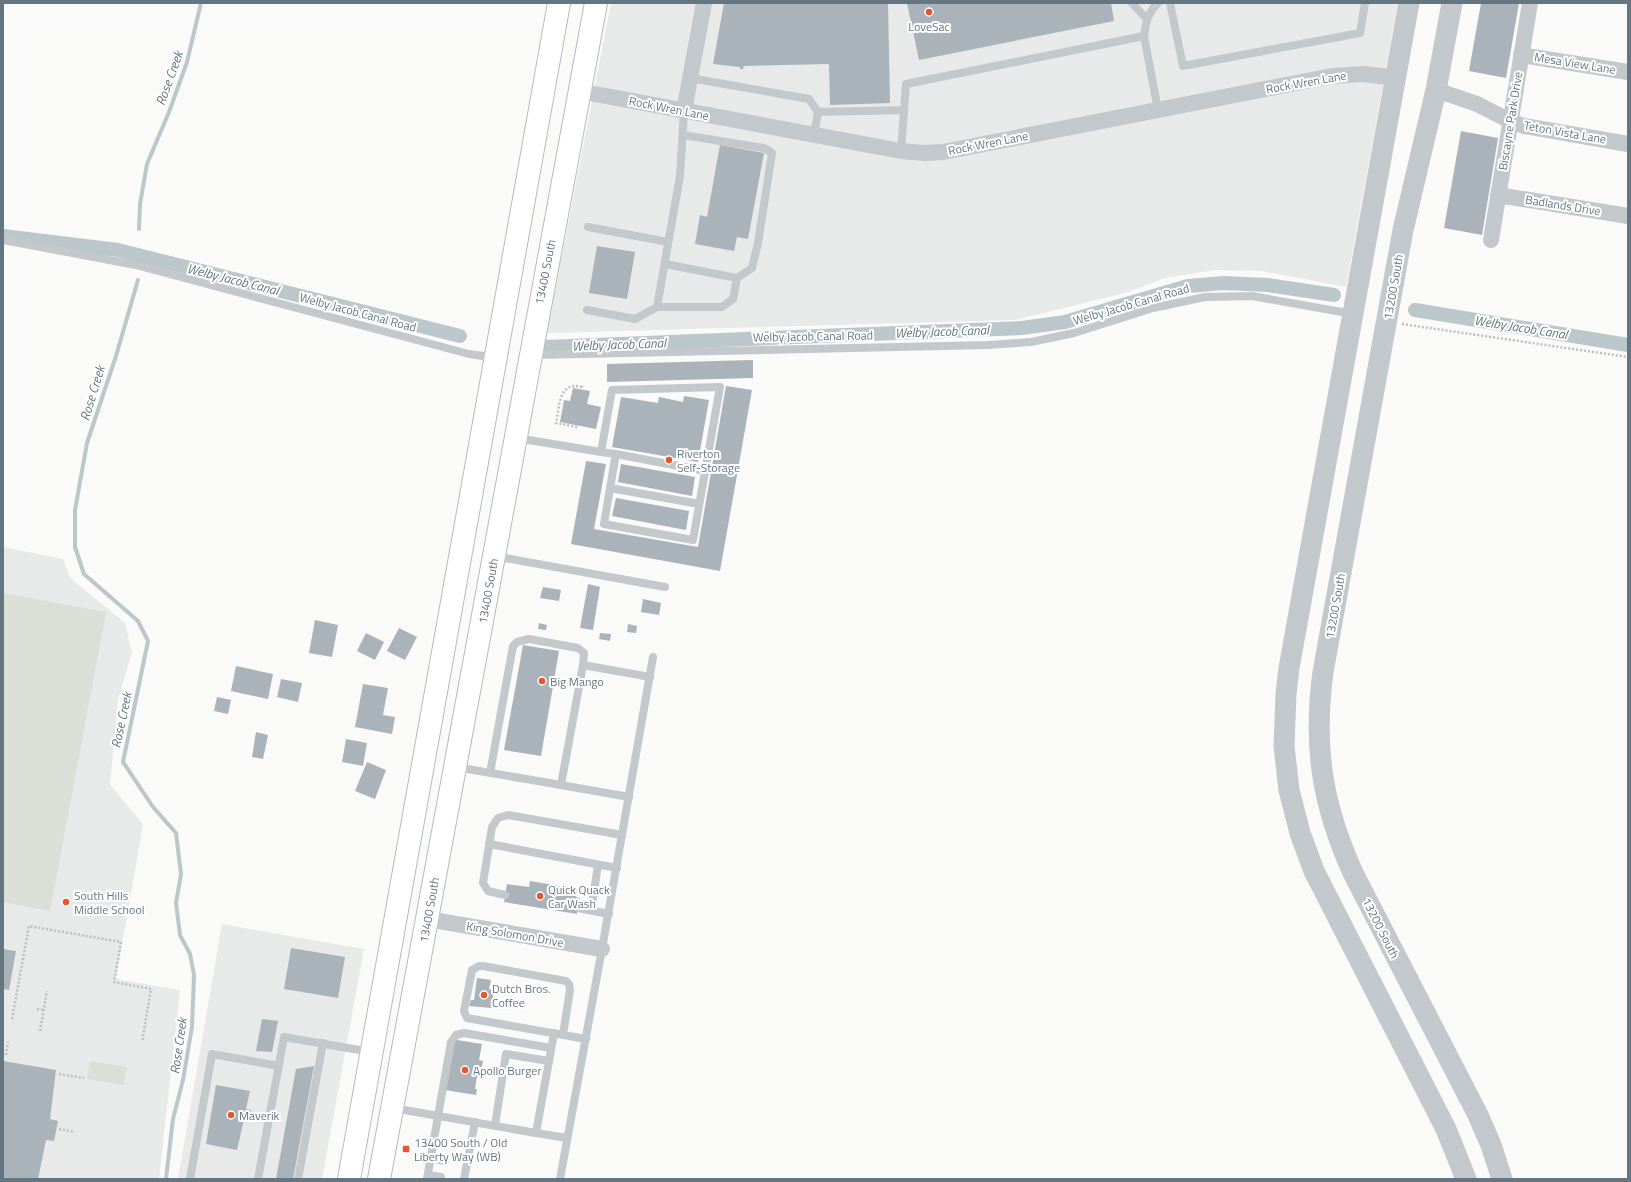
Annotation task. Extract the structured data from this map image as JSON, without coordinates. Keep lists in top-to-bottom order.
{
  "streets": {
    "main road": ["13400 South"],
    "street": [
      "Mesa View Lane",
      "Rock Wren Lane",
      "Biscayne Park Drive",
      "Teton Vista Lane",
      "Badlands Drive",
      "13200 South",
      "King Solomon Drive"
    ],
    "lane": ["Welby Jacob Canal Road"]
  },
  "crossings": [
    ["Mesa View Lane", "Biscayne Park Drive"],
    ["Rock Wren Lane", "13400 South"],
    ["Biscayne Park Drive", "Teton Vista Lane"],
    ["Biscayne Park Drive", "Badlands Drive"],
    ["Teton Vista Lane", "13200 South"],
    ["13400 South", "Welby Jacob Canal Road"],
    ["13400 South", "King Solomon Drive"]
  ],
  "water": ["Rose Creek", "Welby Jacob Canal"],
  "places": {
    "other": [
      "LoveSac",
      "Riverton Self-Storage",
      "Big Mango",
      "Quick Quack Car Wash",
      "South Hills Middle School",
      "Dutch Bros. Coffee",
      "Apollo Burger",
      "Maverik"
    ],
    "transit": ["13400 South / Old Liberty Way (WB)"]
  }
}
